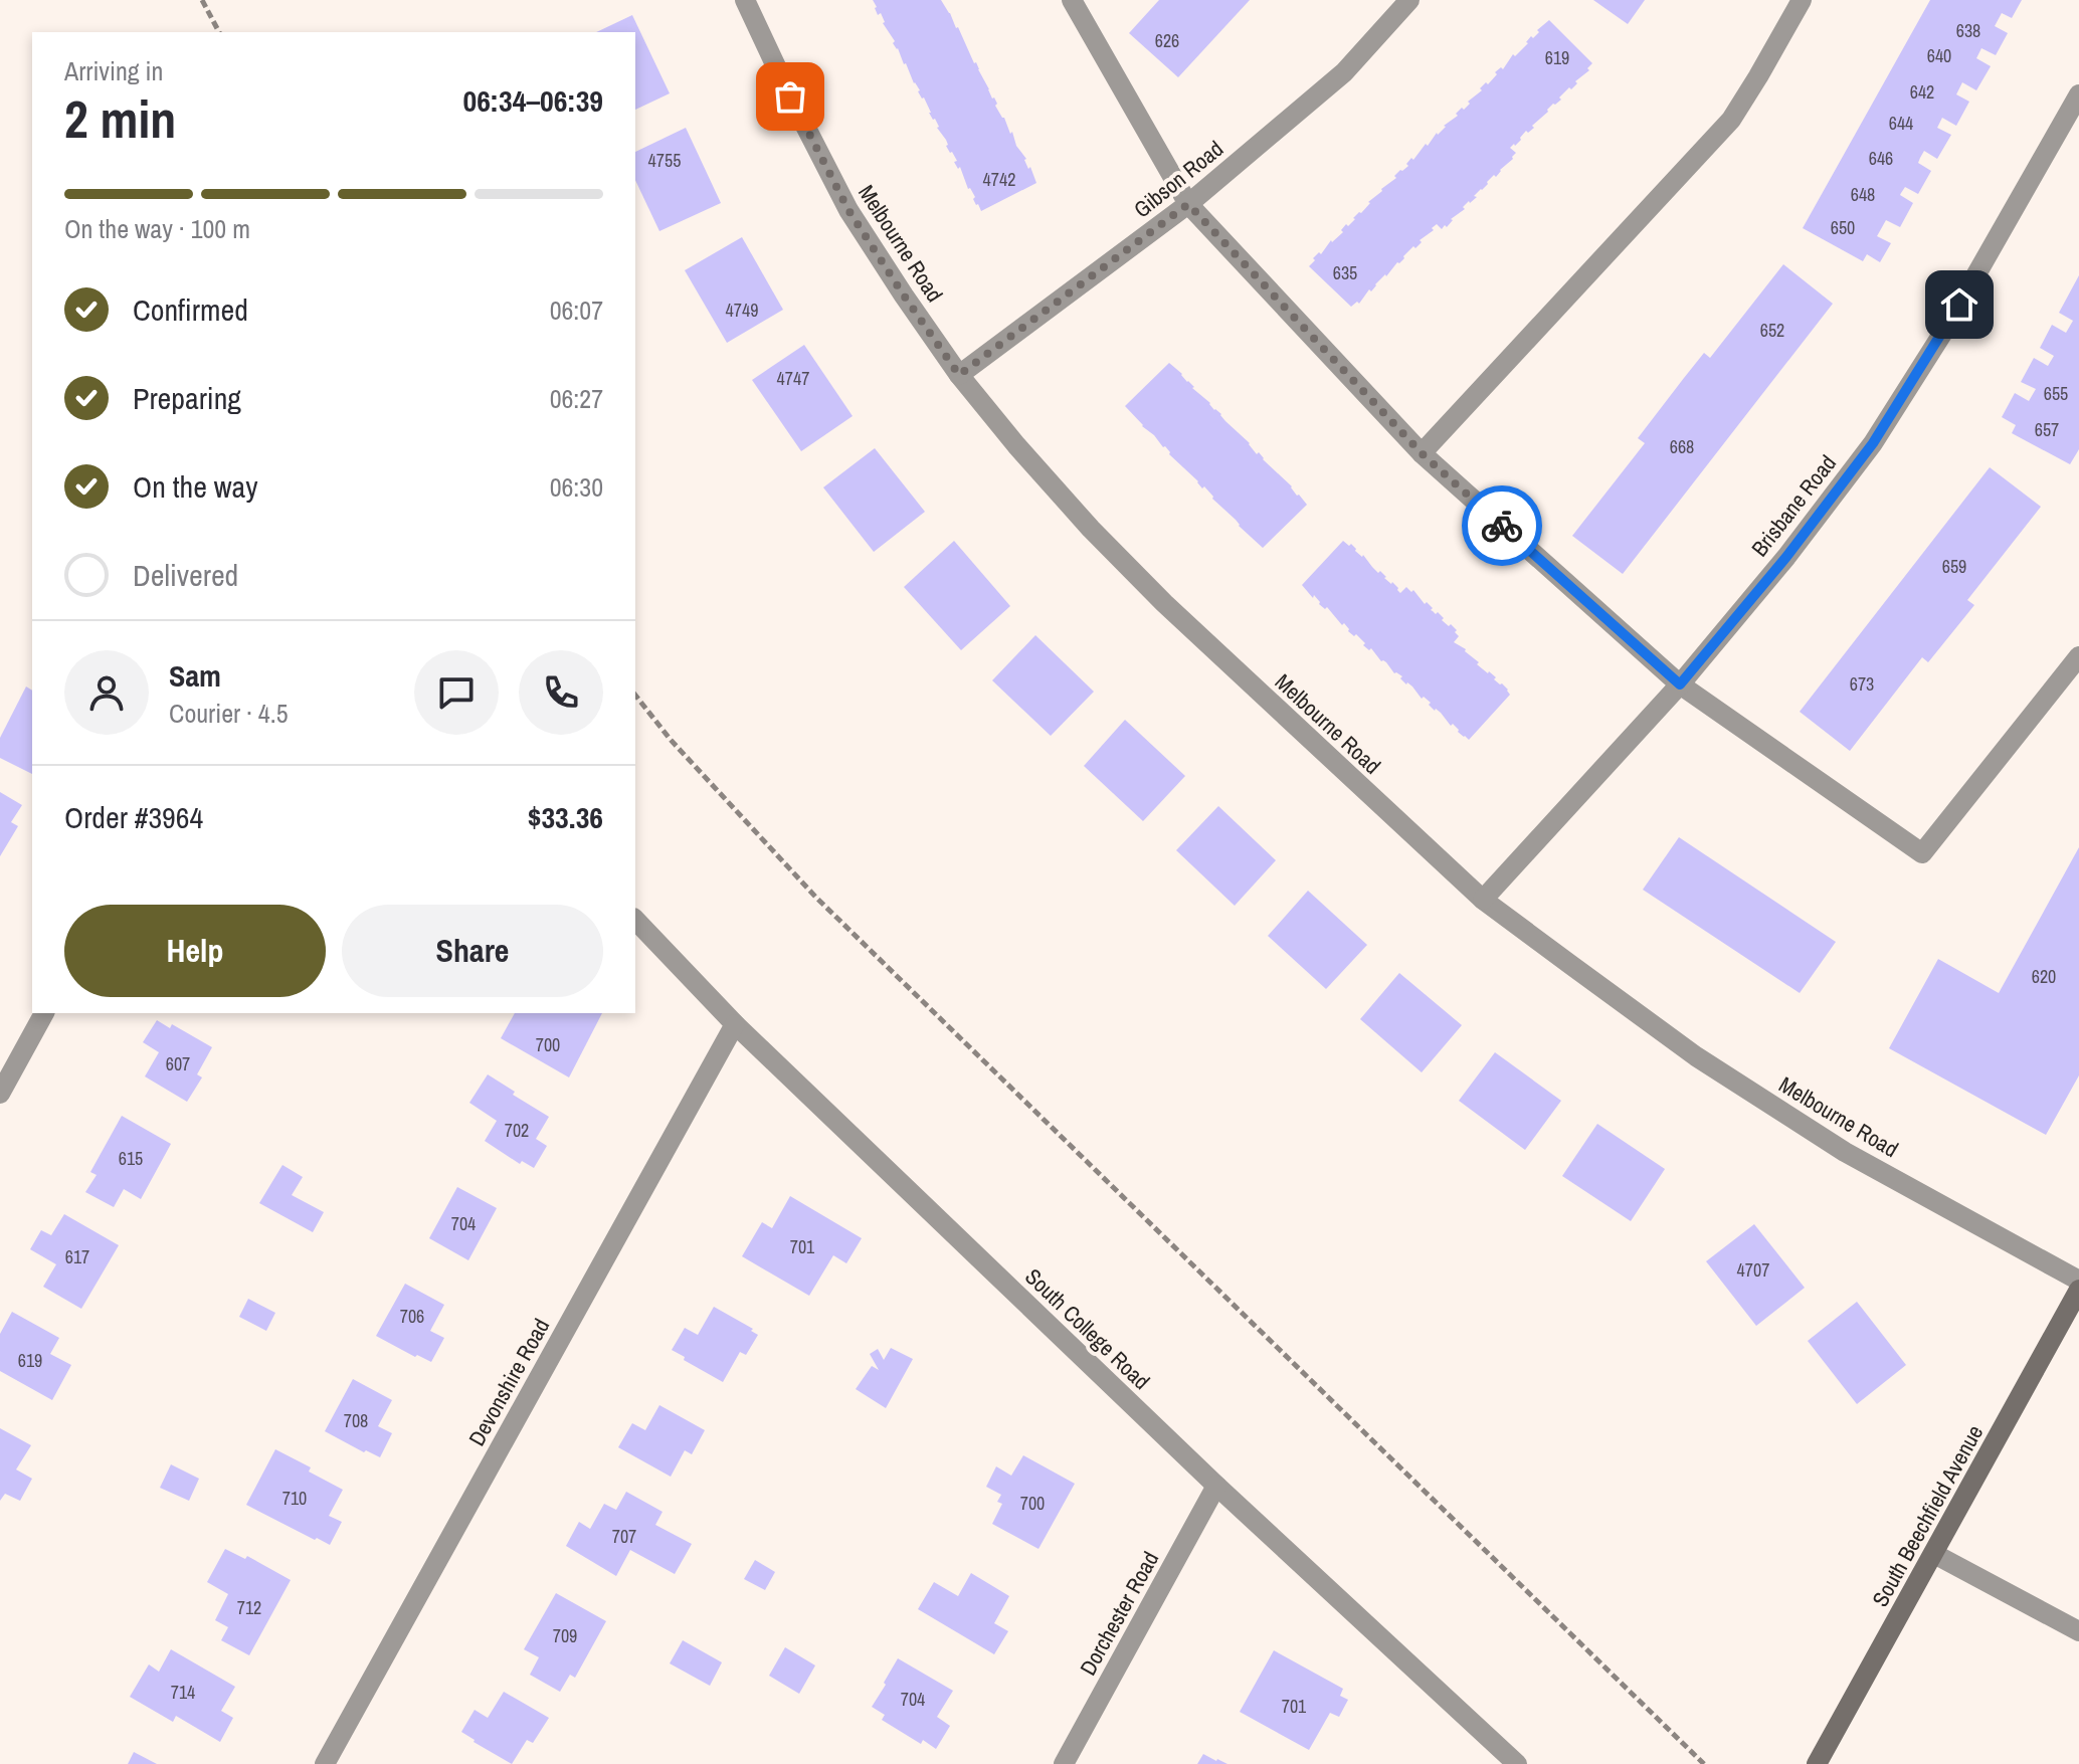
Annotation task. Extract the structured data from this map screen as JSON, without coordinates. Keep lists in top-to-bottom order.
{
  "streets": {
    "street": [
      "Gibson Road",
      "Melbourne Road",
      "Brisbane Road",
      "South College Road",
      "Devonshire Road",
      "South Beechfield Avenue",
      "Dorchester Road"
    ]
  },
  "crossings": [
    ["Gibson Road", "Melbourne Road"],
    ["Melbourne Road", "Brisbane Road"],
    ["South College Road", "Devonshire Road"],
    ["South College Road", "Dorchester Road"]
  ],
  "house_numbers": [
    "638",
    "626",
    "640",
    "619",
    "642",
    "644",
    "646",
    "4755",
    "4742",
    "648",
    "650",
    "635",
    "4749",
    "652",
    "4747",
    "655",
    "657",
    "668",
    "659",
    "673",
    "620",
    "700",
    "607",
    "702",
    "615",
    "704",
    "701",
    "617",
    "4707",
    "706",
    "619",
    "708",
    "710",
    "700",
    "707",
    "712",
    "709",
    "714",
    "704",
    "701"
  ],
  "page": {
    "heading": ["2 min", "Arriving in", "06:34–06:39"],
    "panel": [
      "Sam",
      "Courier · 4.5",
      "Order #3964",
      "$33.36"
    ],
    "bar": "On the way · 100 m",
    "list": [
      ["Confirmed", "06:07"],
      ["Preparing", "06:27"],
      ["On the way", "06:30"],
      "Delivered"
    ],
    "buttons": ["Help", "Share"]
  }
}
